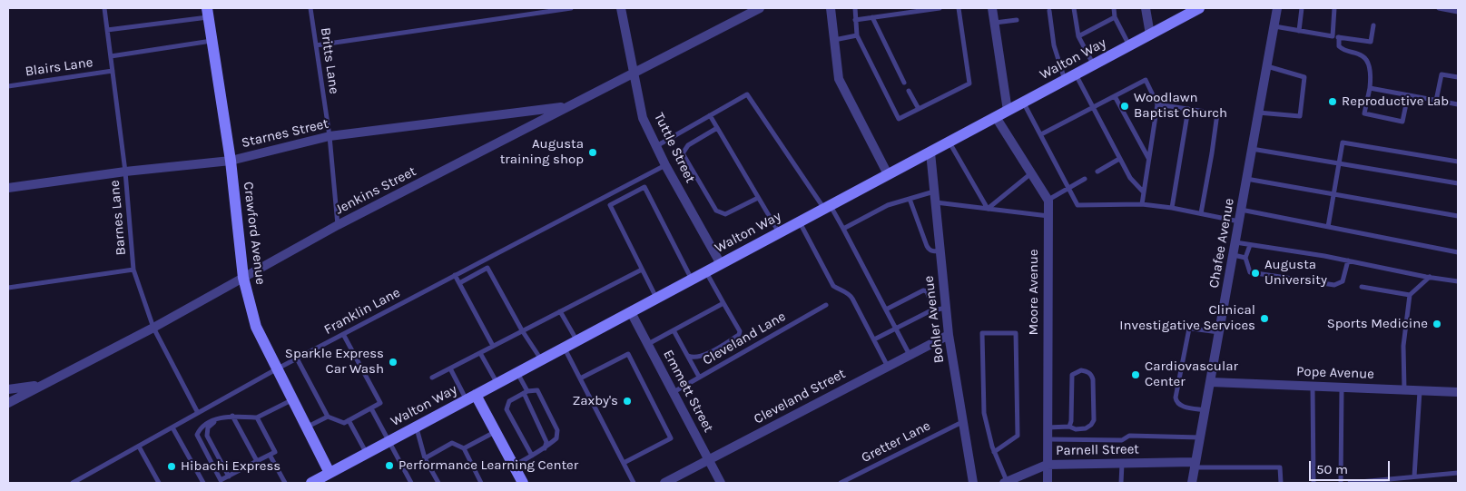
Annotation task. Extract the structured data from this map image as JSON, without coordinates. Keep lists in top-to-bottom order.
{
  "streets": {
    "main road": ["Walton Way", "Crawford Avenue"],
    "street": [
      "Starnes Street",
      "Tuttle Street",
      "Jenkins Street",
      "Chafee Avenue",
      "Moore Avenue",
      "Bohler Avenue",
      "Pope Avenue",
      "Emmett Street",
      "Cleveland Street",
      "Parnell Street"
    ],
    "lane": [
      "Britts Lane",
      "Blairs Lane",
      "Barnes Lane",
      "Franklin Lane",
      "Cleveland Lane",
      "Gretter Lane"
    ]
  },
  "crossings": [
    ["Walton Way", "Tuttle Street"],
    ["Walton Way", "Crawford Avenue"],
    ["Walton Way", "Moore Avenue"],
    ["Walton Way", "Bohler Avenue"],
    ["Walton Way", "Emmett Street"],
    ["Britts Lane", "Starnes Street"],
    ["Britts Lane", "Jenkins Street"],
    ["Blairs Lane", "Barnes Lane"],
    ["Starnes Street", "Jenkins Street"],
    ["Starnes Street", "Barnes Lane"],
    ["Starnes Street", "Crawford Avenue"],
    ["Tuttle Street", "Jenkins Street"],
    ["Tuttle Street", "Franklin Lane"],
    ["Jenkins Street", "Barnes Lane"],
    ["Jenkins Street", "Crawford Avenue"],
    ["Barnes Lane", "Franklin Lane"],
    ["Crawford Avenue", "Franklin Lane"],
    ["Chafee Avenue", "Pope Avenue"],
    ["Chafee Avenue", "Parnell Street"],
    ["Moore Avenue", "Parnell Street"],
    ["Bohler Avenue", "Cleveland Street"],
    ["Bohler Avenue", "Gretter Lane"],
    ["Cleveland Lane", "Emmett Street"],
    ["Emmett Street", "Cleveland Street"]
  ],
  "places": [
    "Reproductive Lab",
    "Woodlawn Baptist Church",
    "Augusta training shop",
    "Augusta University",
    "Clinical Investigative Services",
    "Sports Medicine",
    "Sparkle Express Car Wash",
    "Cardiovascular Center",
    "Zaxby's",
    "Performance Learning Center",
    "Hibachi Express"
  ],
  "scale_bar": "50 m"
}
